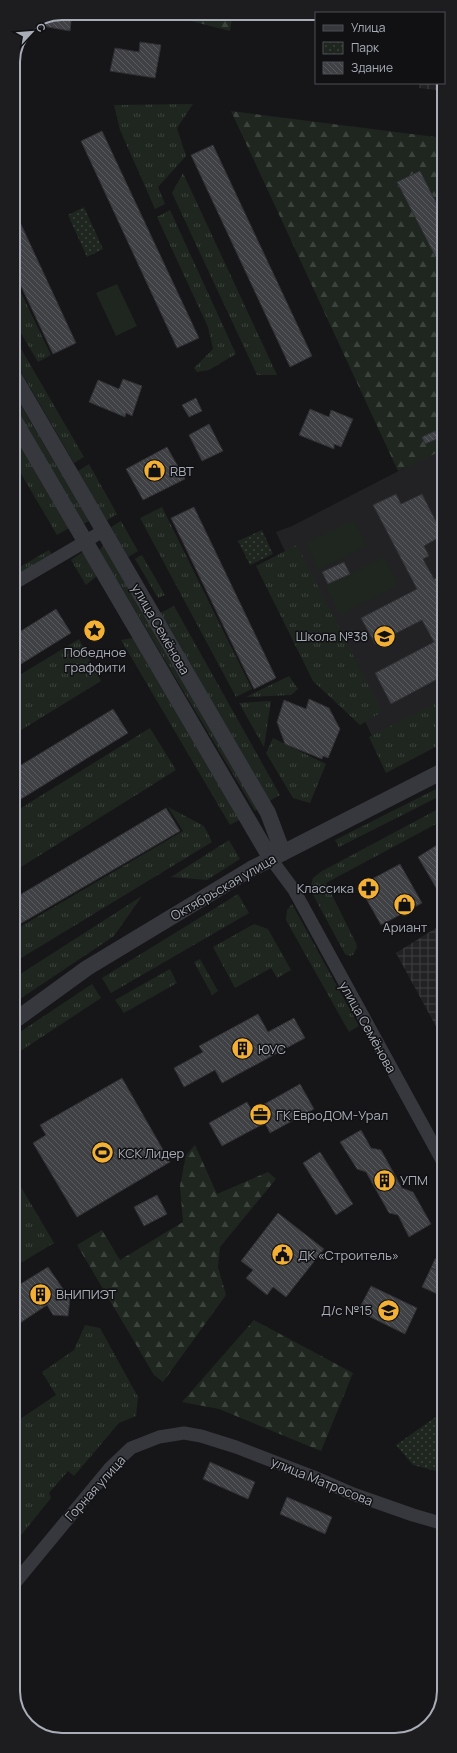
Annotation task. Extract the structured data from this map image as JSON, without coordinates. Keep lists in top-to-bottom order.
{
  "streets": {
    "street": [
      "улица Семёнова",
      "Октябрьская улица",
      "улица Матросова",
      "Горная улица"
    ]
  },
  "crossings": [
    ["улица Семёнова", "Октябрьская улица"],
    ["улица Матросова", "Горная улица"]
  ],
  "places": {
    "shop": ["RBT", "Ариант"],
    "place": ["Победное граффити"],
    "school or university": ["Школа №38", "Д/с №15"],
    "pharmacy": ["Классика"],
    "building": ["ЮУС", "УПМ", "ВНИПИЭТ"],
    "office": ["ГК ЕвроДОМ-Урал"],
    "sports": ["КСК Лидер"],
    "public building": ["ДК «Строитель»"]
  },
  "legend": ["Улица", "Парк", "Здание"],
  "north": "top right"
}
